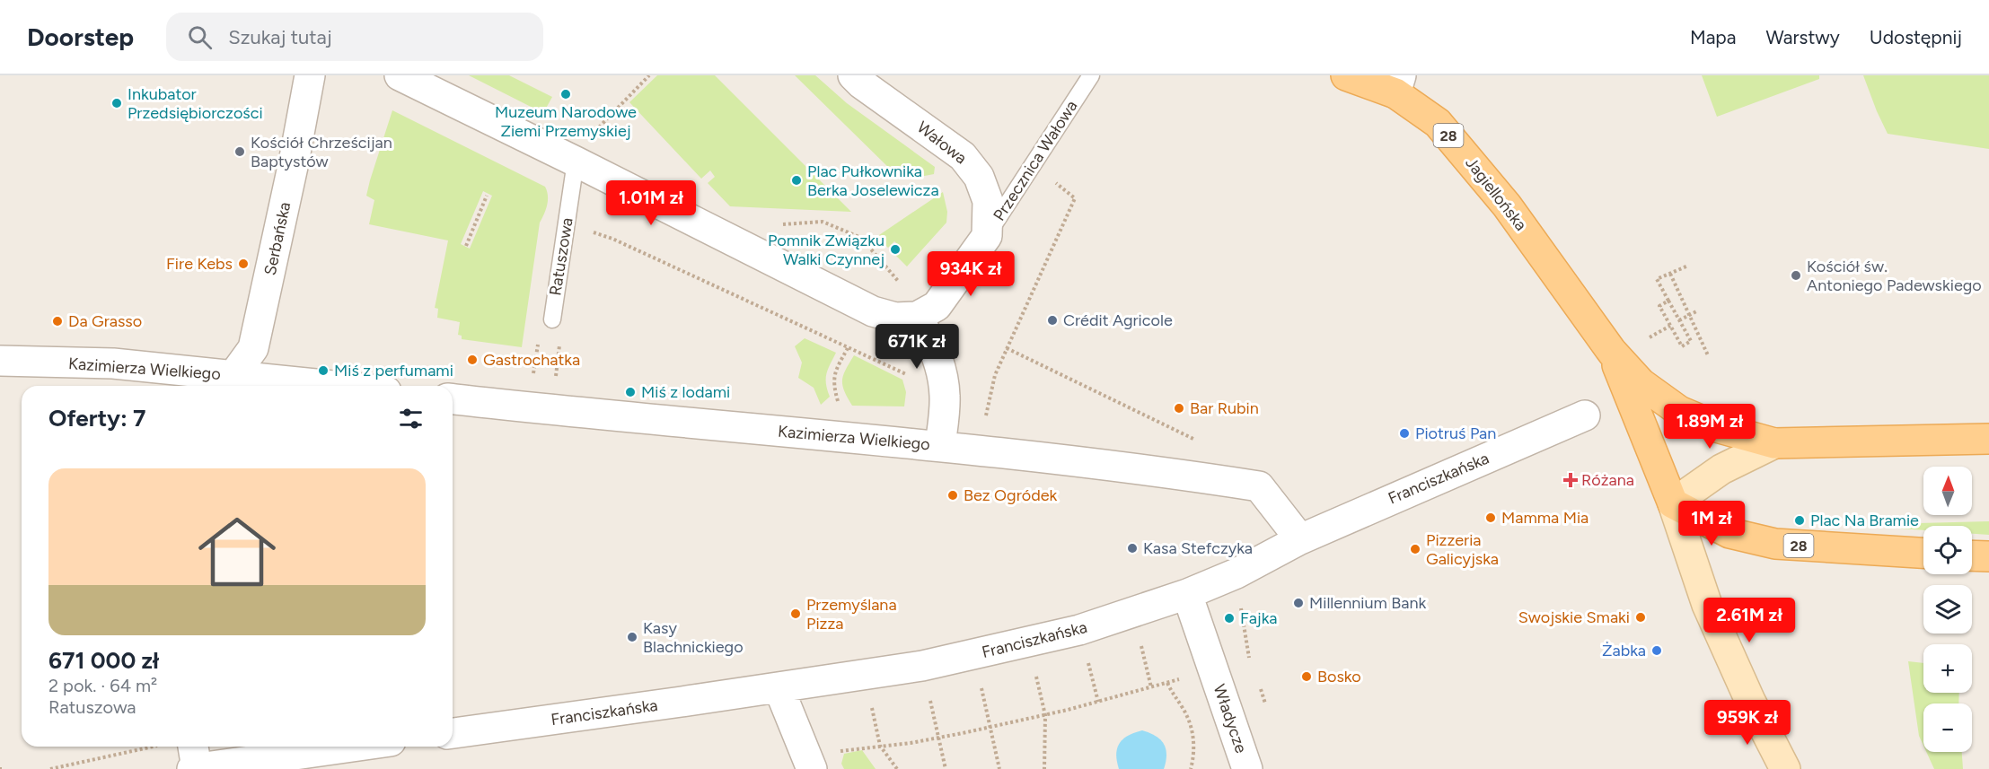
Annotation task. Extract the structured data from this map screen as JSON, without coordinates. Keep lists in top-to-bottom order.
{
  "streets": {
    "main road": ["28", "Jagiellońska"],
    "street": [
      "Wałowa",
      "Przecznica Wałowa",
      "Serbańska",
      "Kazimierza Wielkiego",
      "Franciszkańska",
      "Władycze"
    ],
    "lane": ["Ratuszowa"]
  },
  "crossings": [
    ["28", "Jagiellońska"],
    ["Wałowa", "Przecznica Wałowa"],
    ["Serbańska", "Kazimierza Wielkiego"],
    ["Kazimierza Wielkiego", "Franciszkańska"],
    ["Franciszkańska", "Władycze"]
  ],
  "places": {
    "other": [
      "Muzeum Narodowe Ziemi Przemyskiej",
      "Inkubator Przedsiębiorczości",
      "Kościół Chrześcijan Baptystów",
      "Plac Pułkownika Berka Joselewicza",
      "Pomnik Związku Walki Czynnej",
      "Fire Kebs",
      "Kościół św. Antoniego Padewskiego",
      "Crédit Agricole",
      "Da Grasso",
      "Gastrochatka",
      "Miś z perfumami",
      "Miś z lodami",
      "Bar Rubin",
      "Piotruś Pan",
      "Bez Ogródek",
      "Mamma Mia",
      "Plac Na Bramie",
      "Kasa Stefczyka",
      "Pizzeria Galicyjska",
      "Millennium Bank",
      "Przemyślana Pizza",
      "Swojskie Smaki",
      "Fajka",
      "Kasy Blachnickiego",
      "Żabka",
      "Bosko"
    ],
    "health": ["Różana"]
  },
  "north": "top",
  "page": {
    "header": "Doorstep",
    "search": "Szukaj tutaj",
    "nav": ["Mapa", "Warstwy", "Udostępnij"],
    "price": [
      "1.01M zł",
      "934K zł",
      "671K zł",
      "1.89M zł",
      "1M zł",
      "2.61M zł",
      "959K zł"
    ],
    "heading": "Oferty: 7",
    "list": [
      {
        "name": "671 000 zł",
        "note": "2 pok. · 64 m² · Ratuszowa"
      }
    ],
    "map_buttons": ["+", "−"]
  }
}
